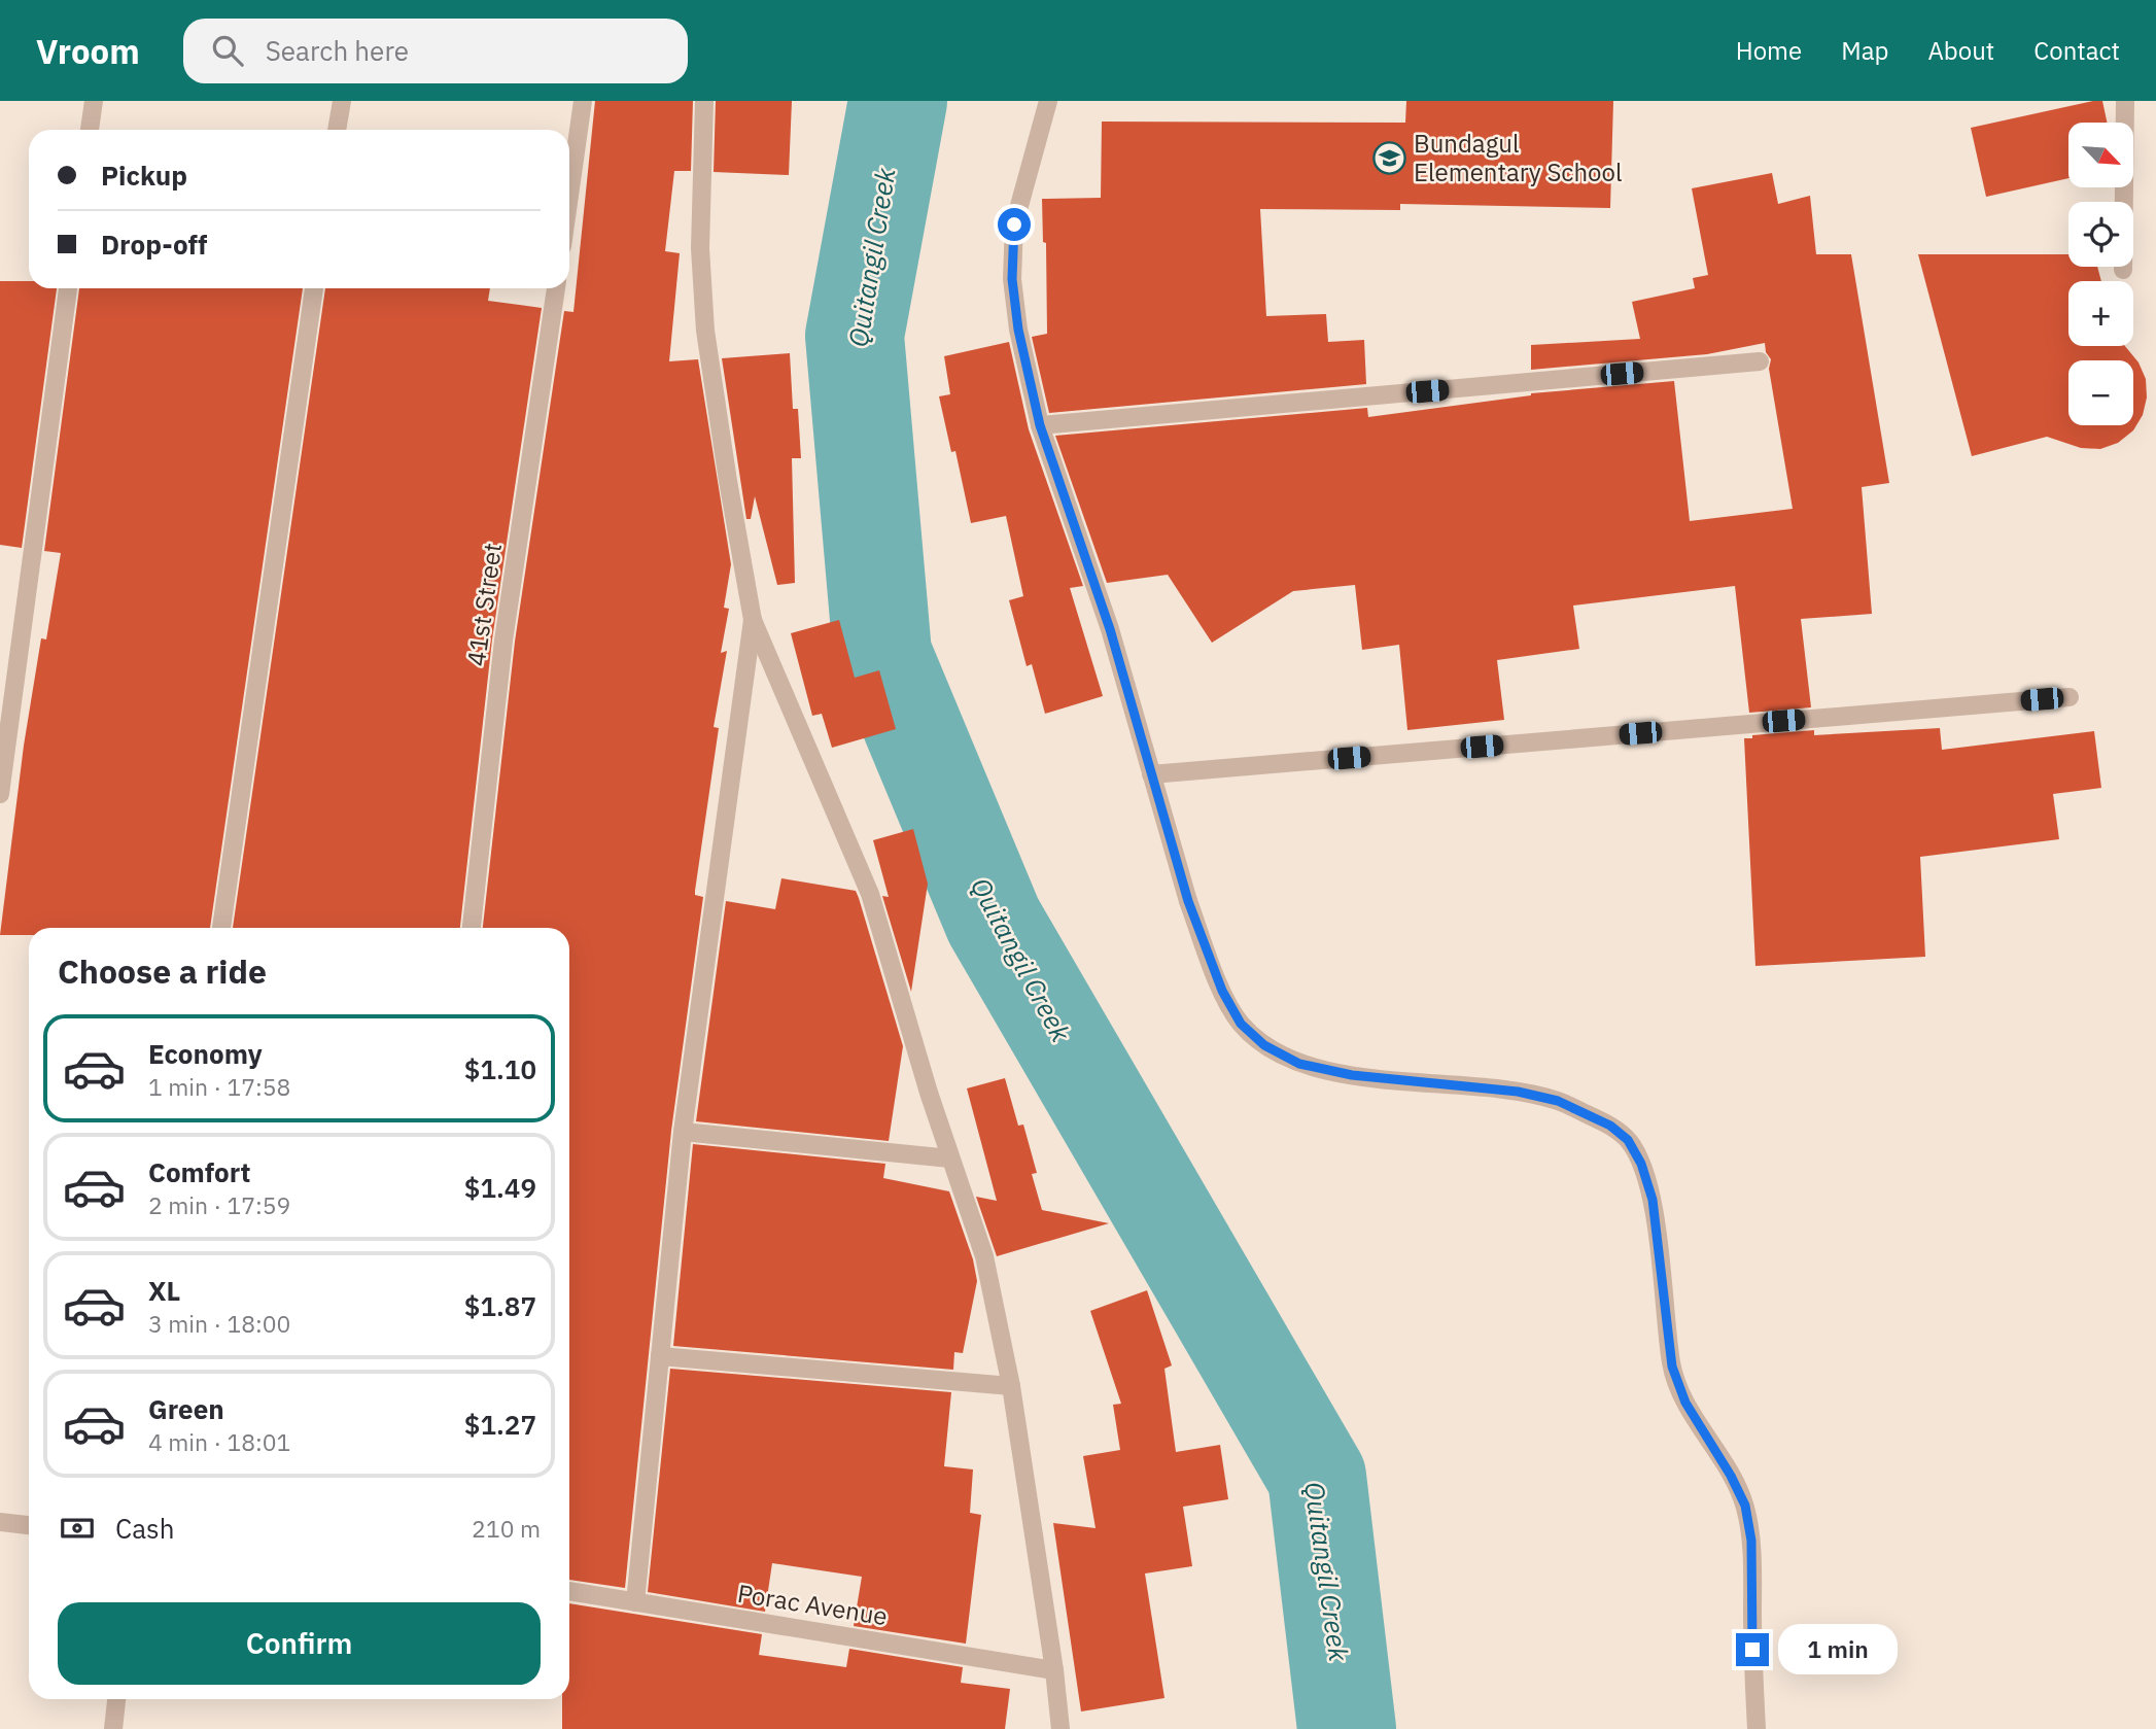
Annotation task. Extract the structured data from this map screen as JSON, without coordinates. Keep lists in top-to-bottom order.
{
  "streets": {
    "street": ["41st Street", "Porac Avenue"]
  },
  "water": ["Quitangil Creek"],
  "places": {
    "school or university": ["Bundagul Elementary School"]
  },
  "north": "bottom right",
  "page": {
    "header": "Vroom",
    "search": "Search here",
    "nav": [
      "Home",
      "Map",
      "About",
      "Contact"
    ],
    "map_buttons": ["+", "−"],
    "banner": ["Pickup", "Drop-off"],
    "heading": "Choose a ride",
    "list": [
      {
        "name": "Economy",
        "note": "1 min · 17:58",
        "value": "$1.10"
      },
      {
        "name": "Comfort",
        "note": "2 min · 17:59",
        "value": "$1.49"
      },
      {
        "name": "XL",
        "note": "3 min · 18:00",
        "value": "$1.87"
      },
      {
        "name": "Green",
        "note": "4 min · 18:01",
        "value": "$1.27"
      }
    ],
    "pay": ["Cash", "210 m"],
    "buttons": "Confirm",
    "bubble": "1 min"
  }
}
